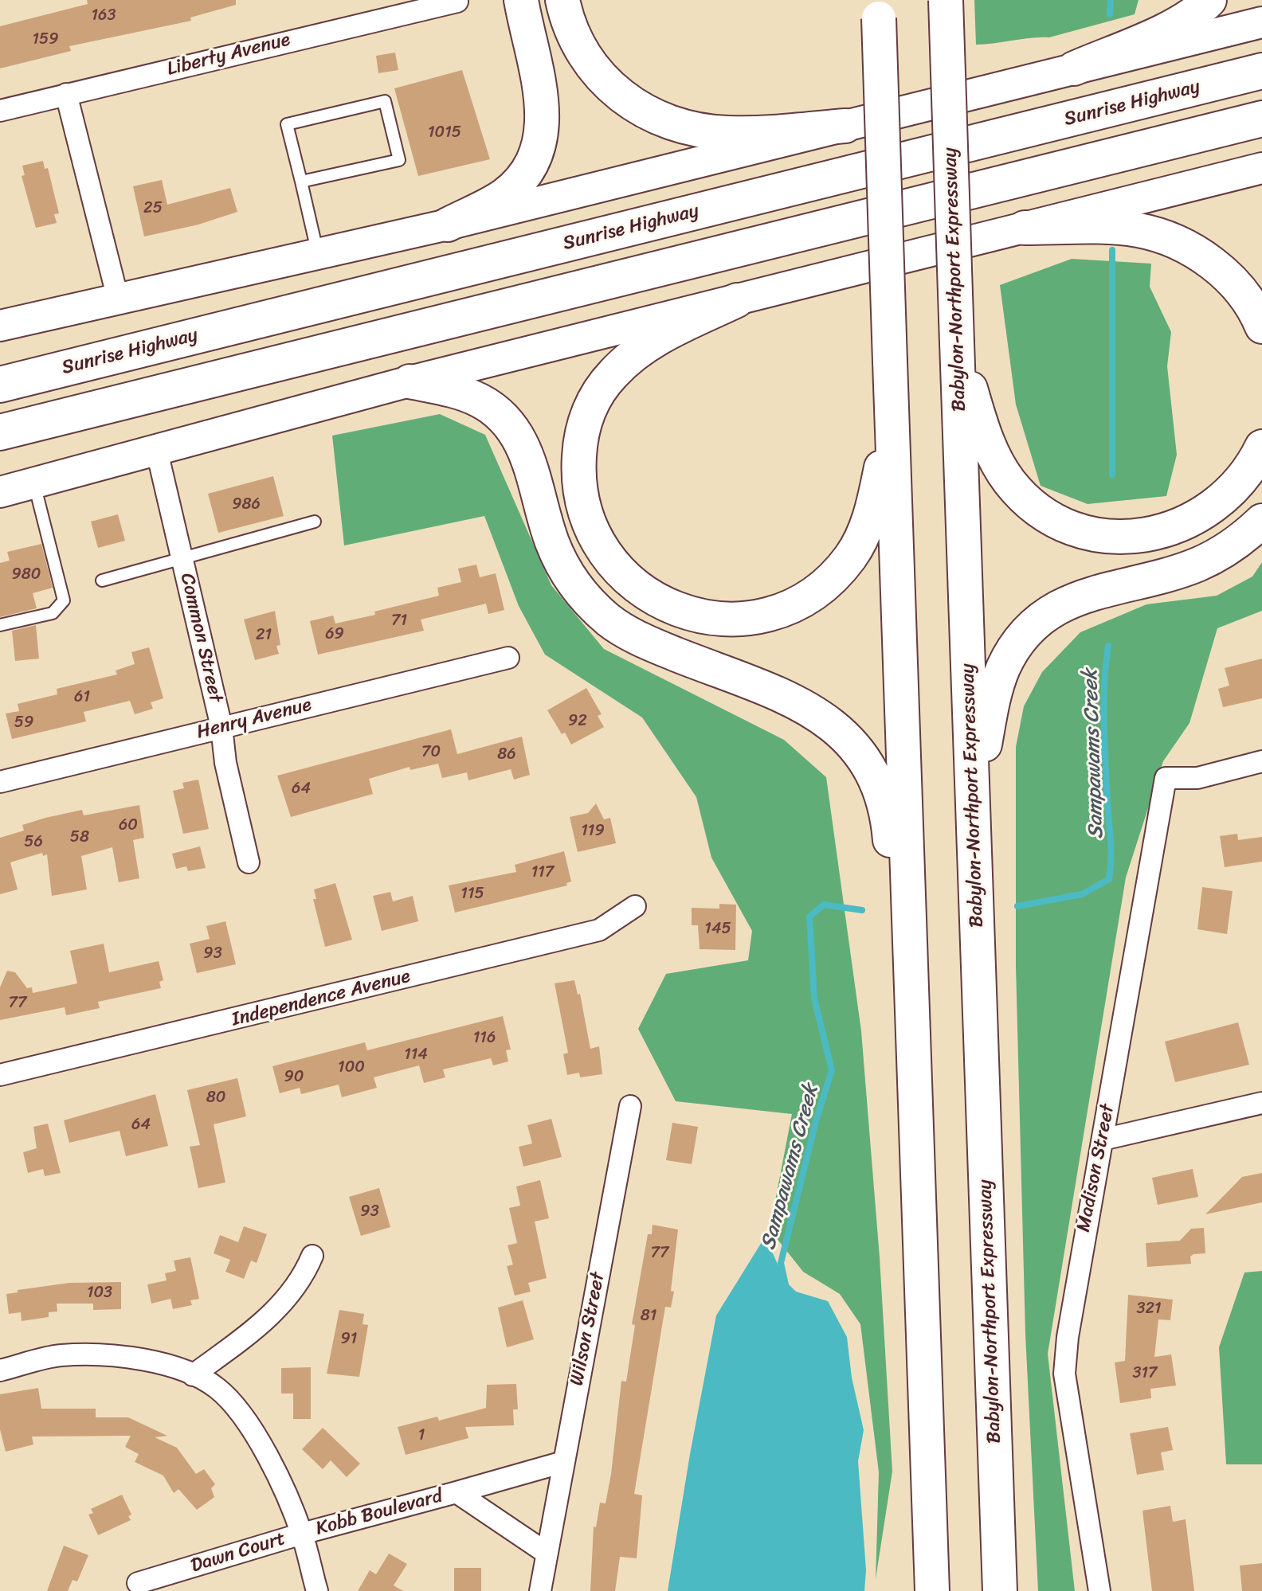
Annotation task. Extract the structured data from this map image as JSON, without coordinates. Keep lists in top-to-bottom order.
{
  "streets": {
    "highway": ["Sunrise Highway"],
    "main road": ["Babylon-Northport Expressway"],
    "street": [
      "Liberty Avenue",
      "Common Street",
      "Henry Avenue",
      "Independence Avenue",
      "Madison Street",
      "Wilson Street",
      "Kobb Boulevard",
      "Dawn Court"
    ]
  },
  "crossings": [
    ["Common Street", "Henry Avenue"],
    ["Wilson Street", "Kobb Boulevard"],
    ["Kobb Boulevard", "Dawn Court"]
  ],
  "water": ["Sampawams Creek"],
  "house_numbers": [
    "163",
    "159",
    "1015",
    "25",
    "986",
    "980",
    "71",
    "69",
    "21",
    "61",
    "92",
    "59",
    "70",
    "86",
    "64",
    "60",
    "119",
    "58",
    "56",
    "117",
    "115",
    "145",
    "93",
    "77",
    "116",
    "114",
    "100",
    "90",
    "80",
    "64",
    "93",
    "77",
    "103",
    "321",
    "81",
    "91",
    "317",
    "1"
  ]
}
